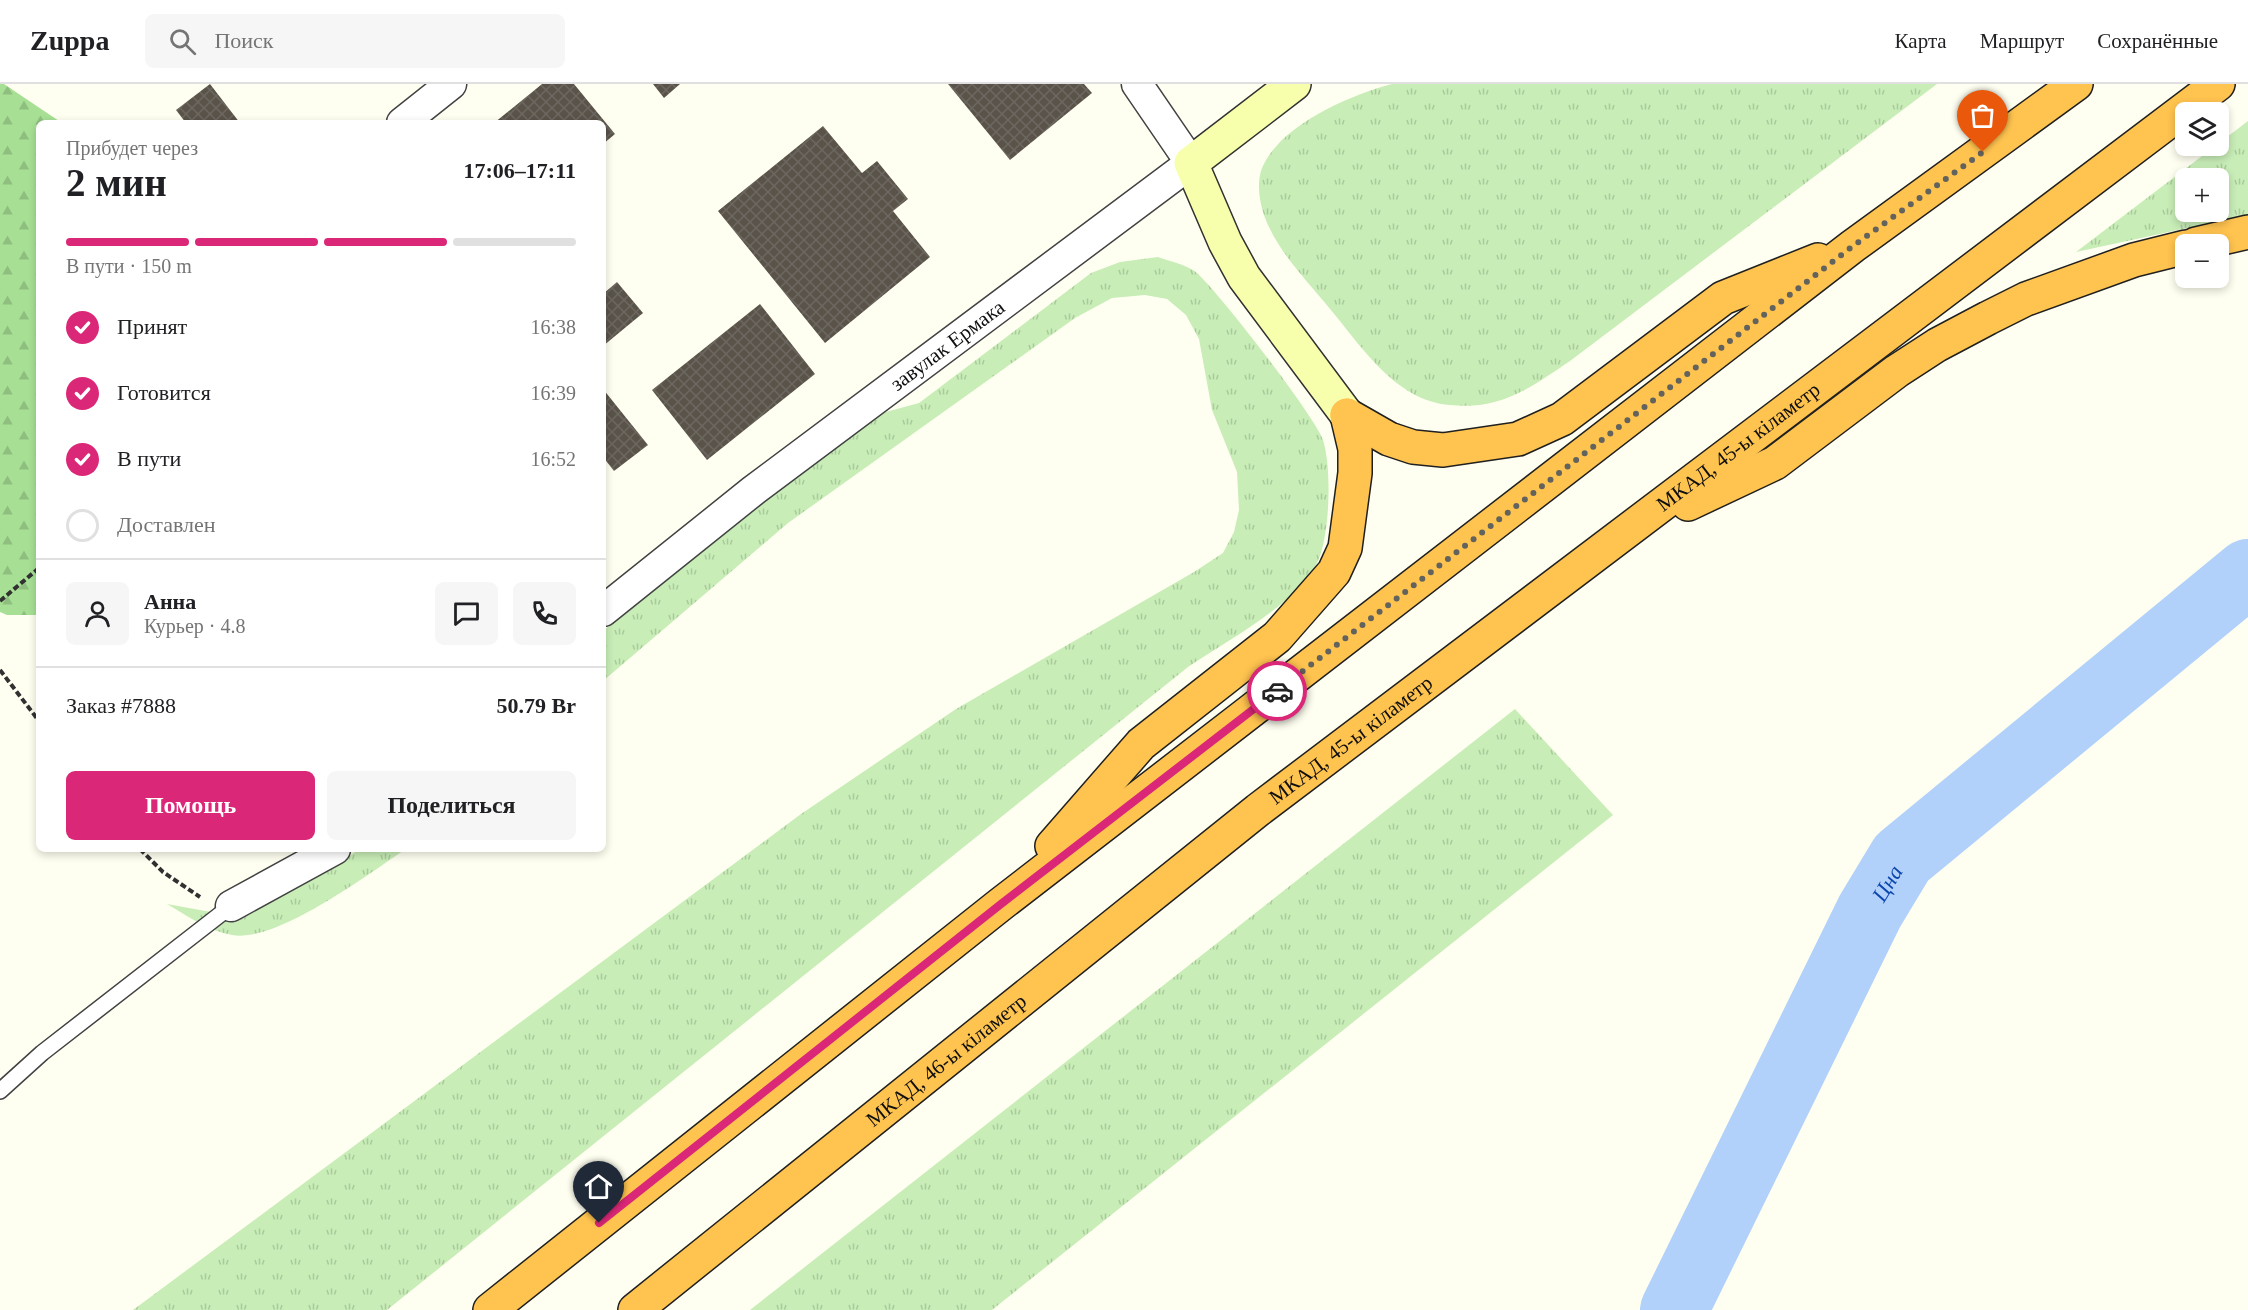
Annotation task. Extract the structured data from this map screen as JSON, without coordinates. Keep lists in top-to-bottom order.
{
  "streets": {
    "highway": ["МКАД, 45-ы кіламетр", "МКАД, 46-ы кіламетр"],
    "street": ["завулак Ермака"]
  },
  "crossings": [
    ["МКАД, 45-ы кіламетр", "МКАД, 46-ы кіламетр"]
  ],
  "water": ["Цна"],
  "page": {
    "header": "Zuppa",
    "search": "Поиск",
    "nav": ["Карта", "Маршрут", "Сохранённые"],
    "map_buttons": ["+", "−"],
    "heading": ["2 мин", "Прибудет через", "17:06–17:11"],
    "panel": [
      "Анна",
      "Курьер · 4.8",
      "Заказ #7888",
      "50.79 Br"
    ],
    "bar": "В пути · 150 m",
    "list": [
      ["Принят", "16:38"],
      ["Готовится", "16:39"],
      ["В пути", "16:52"],
      "Доставлен"
    ],
    "buttons": ["Помощь", "Поделиться"]
  }
}
